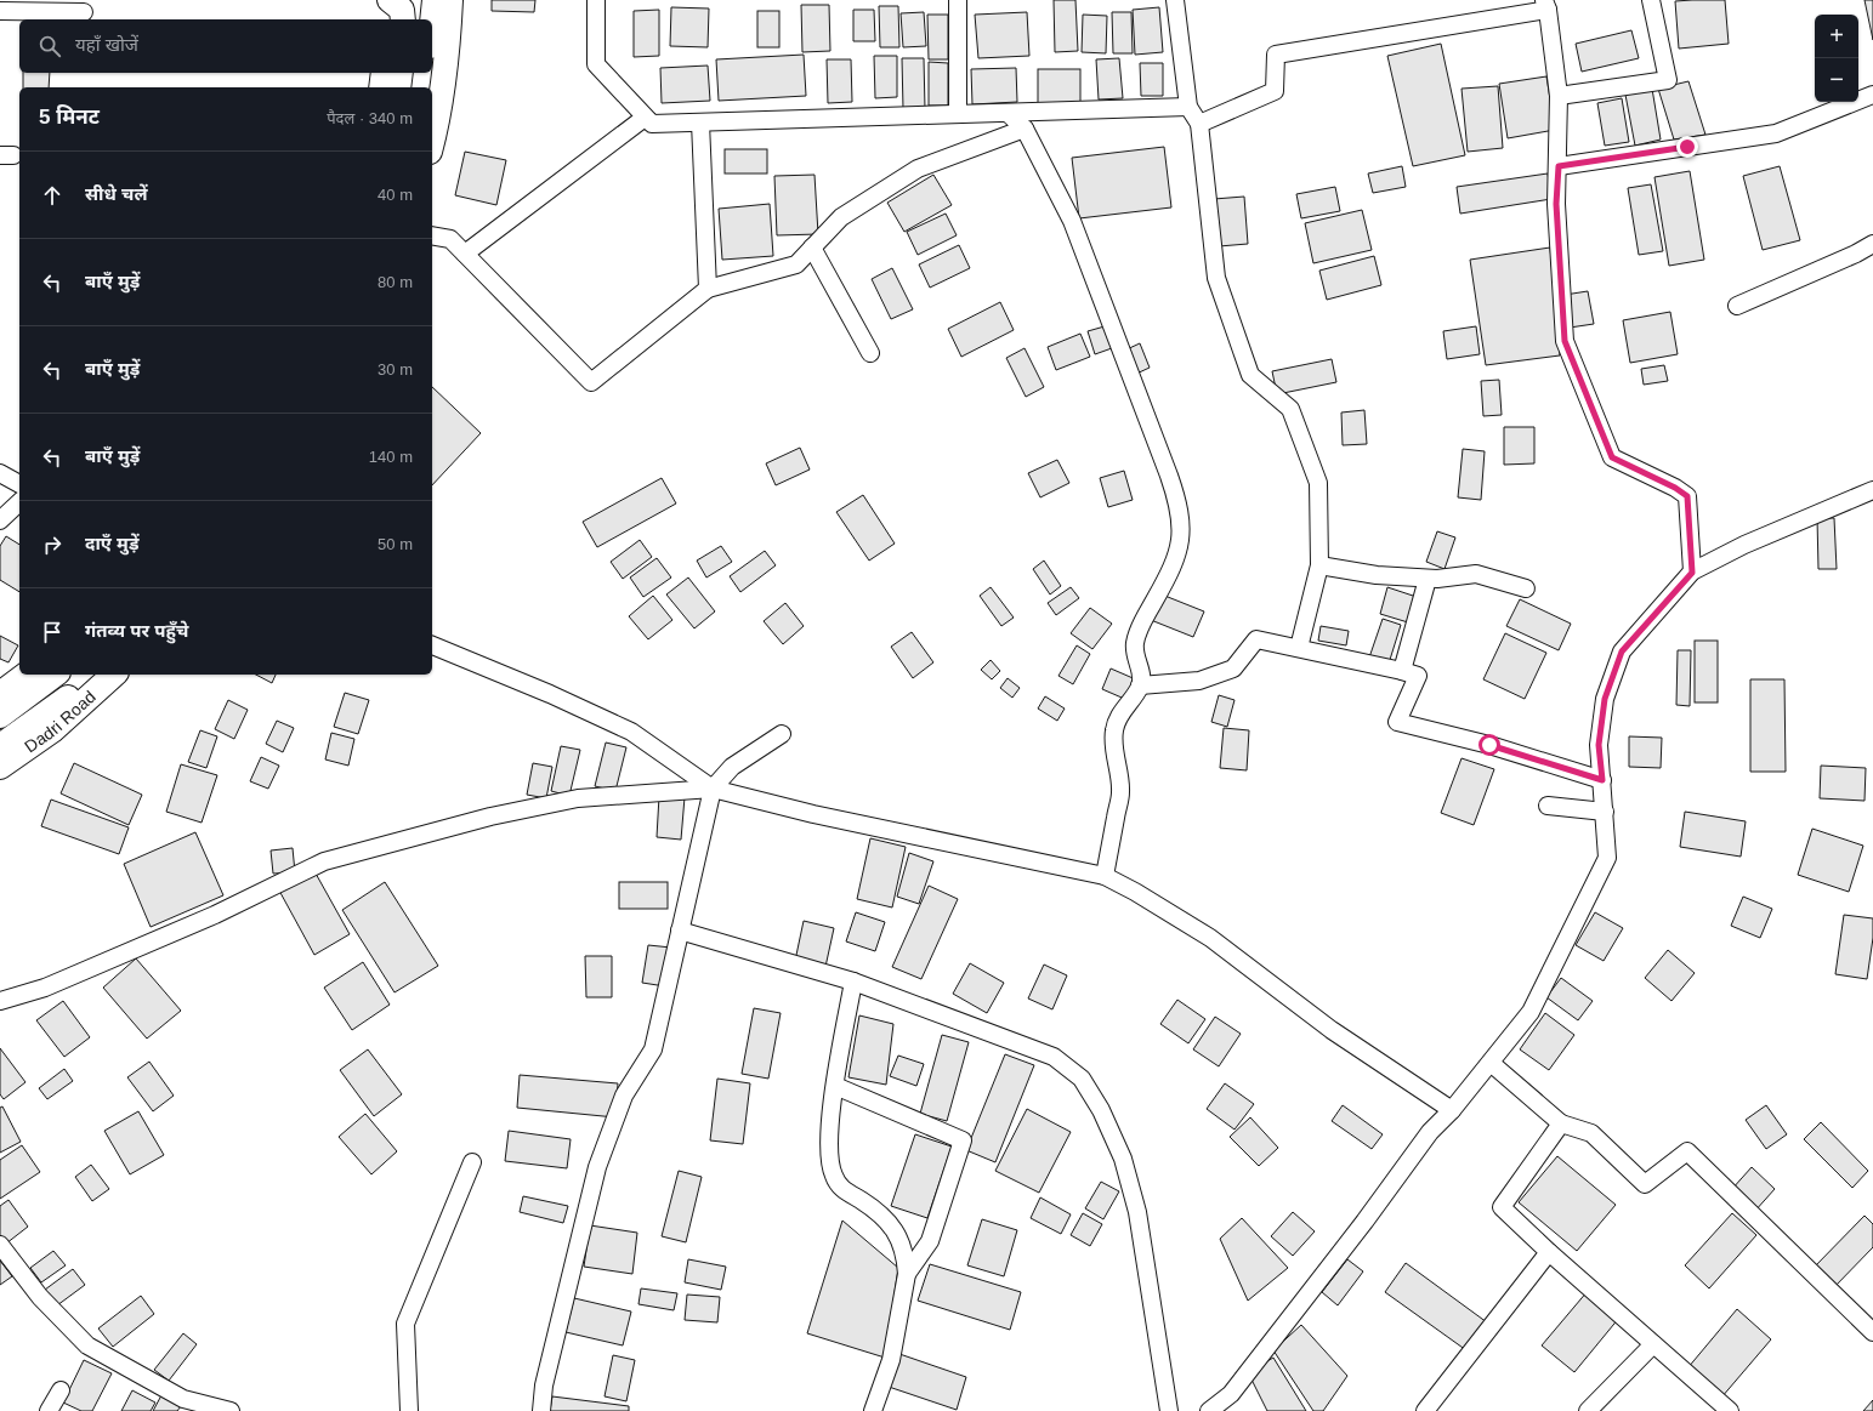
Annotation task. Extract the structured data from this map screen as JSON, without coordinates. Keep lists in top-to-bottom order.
{
  "streets": {
    "street": ["Dadri Road"]
  },
  "page": {
    "map_buttons": ["+", "−"],
    "search": "यहाँ खोजें",
    "heading": ["5 मिनट", "पैदल · 340 m"],
    "list": [
      ["सीधे चलें", "40 m"],
      ["बाएँ मुड़ें", "80 m"],
      ["बाएँ मुड़ें", "30 m"],
      ["बाएँ मुड़ें", "140 m"],
      ["दाएँ मुड़ें", "50 m"],
      "गंतव्य पर पहुँचे"
    ]
  }
}
